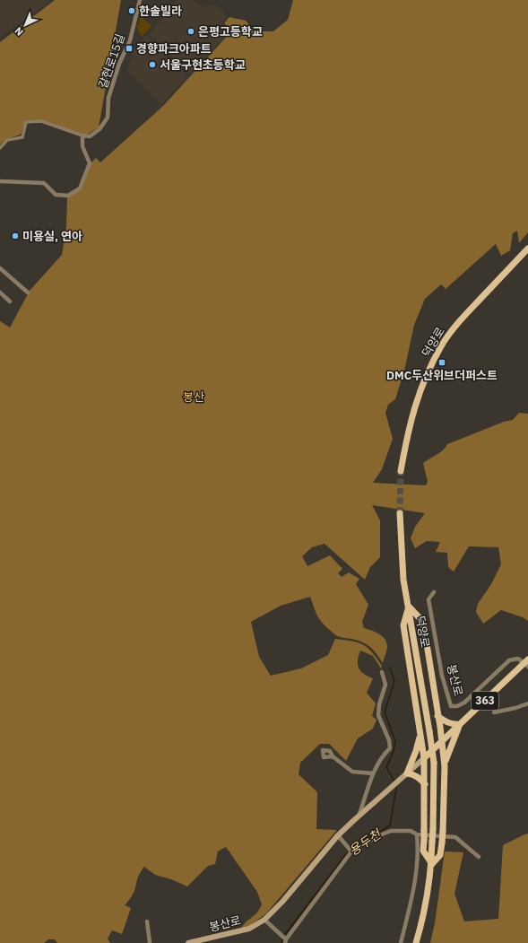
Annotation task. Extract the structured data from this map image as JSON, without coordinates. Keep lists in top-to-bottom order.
{
  "streets": {
    "main road": ["덕양로", "봉산로", "363"],
    "street": ["갈현로15길"]
  },
  "water": ["용두천"],
  "parks": ["봉산"],
  "places": {
    "other": [
      "한솔빌라",
      "은평고등학교",
      "서울구현초등학교",
      "미용실, 연아"
    ],
    "transit": ["경향파크아파트", "DMC두산위브더퍼스트"]
  },
  "north": "bottom left"
}
